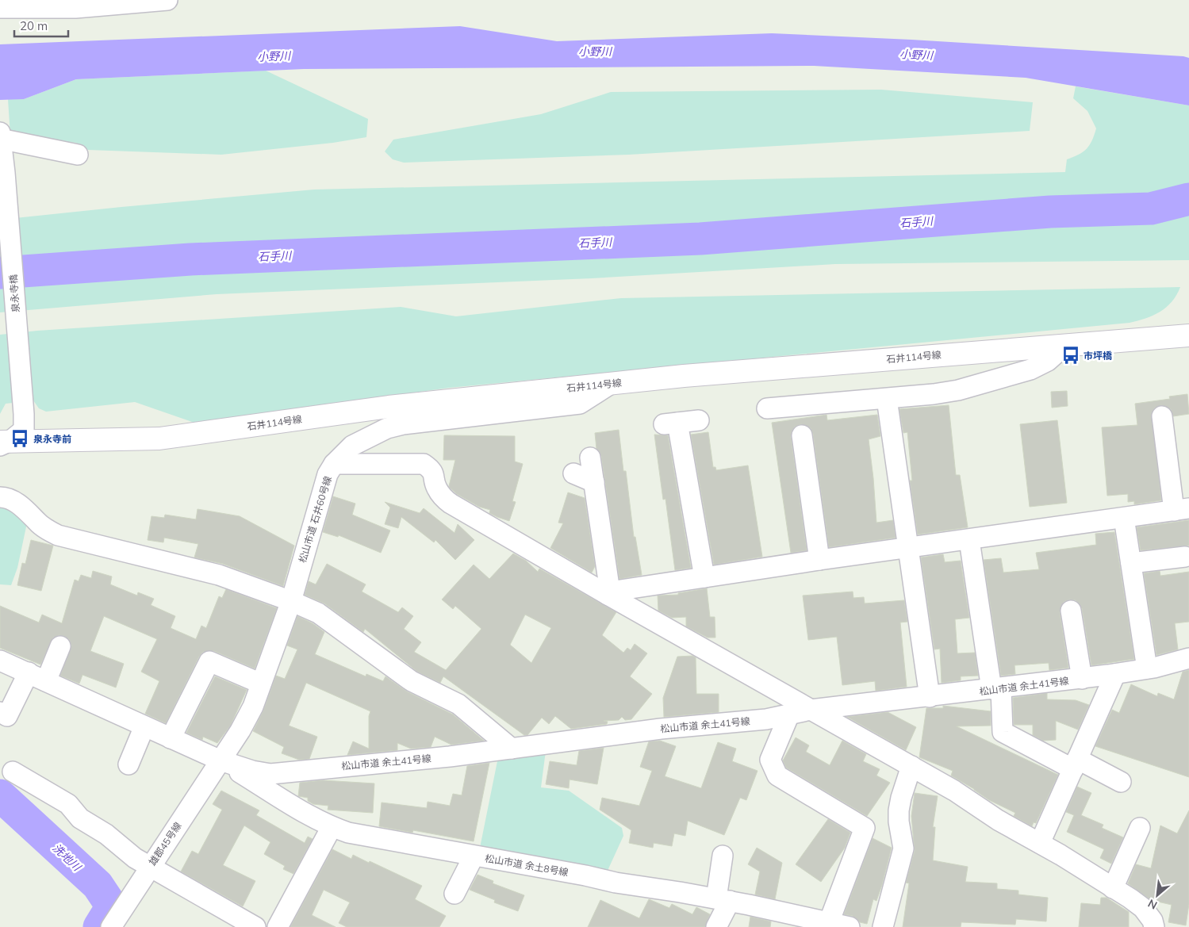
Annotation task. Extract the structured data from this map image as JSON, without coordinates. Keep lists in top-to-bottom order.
{
  "streets": {
    "street": [
      "泉永寺橋",
      "石井114号線",
      "松山市道 石井60号線",
      "松山市道 余土41号線",
      "雄郡45号線",
      "松山市道 余土8号線"
    ]
  },
  "crossings": [
    ["泉永寺橋", "石井114号線"],
    ["石井114号線", "松山市道 石井60号線"],
    ["松山市道 石井60号線", "松山市道 余土41号線"],
    ["松山市道 石井60号線", "雄郡45号線"],
    ["松山市道 石井60号線", "松山市道 余土8号線"],
    ["松山市道 余土41号線", "雄郡45号線"],
    ["松山市道 余土41号線", "松山市道 余土8号線"],
    ["雄郡45号線", "松山市道 余土8号線"]
  ],
  "water": ["小野川", "石手川", "洗地川"],
  "places": {
    "bus stop": ["市坪橋", "泉永寺前"]
  },
  "scale_bar": "20 m",
  "north": "bottom left"
}
